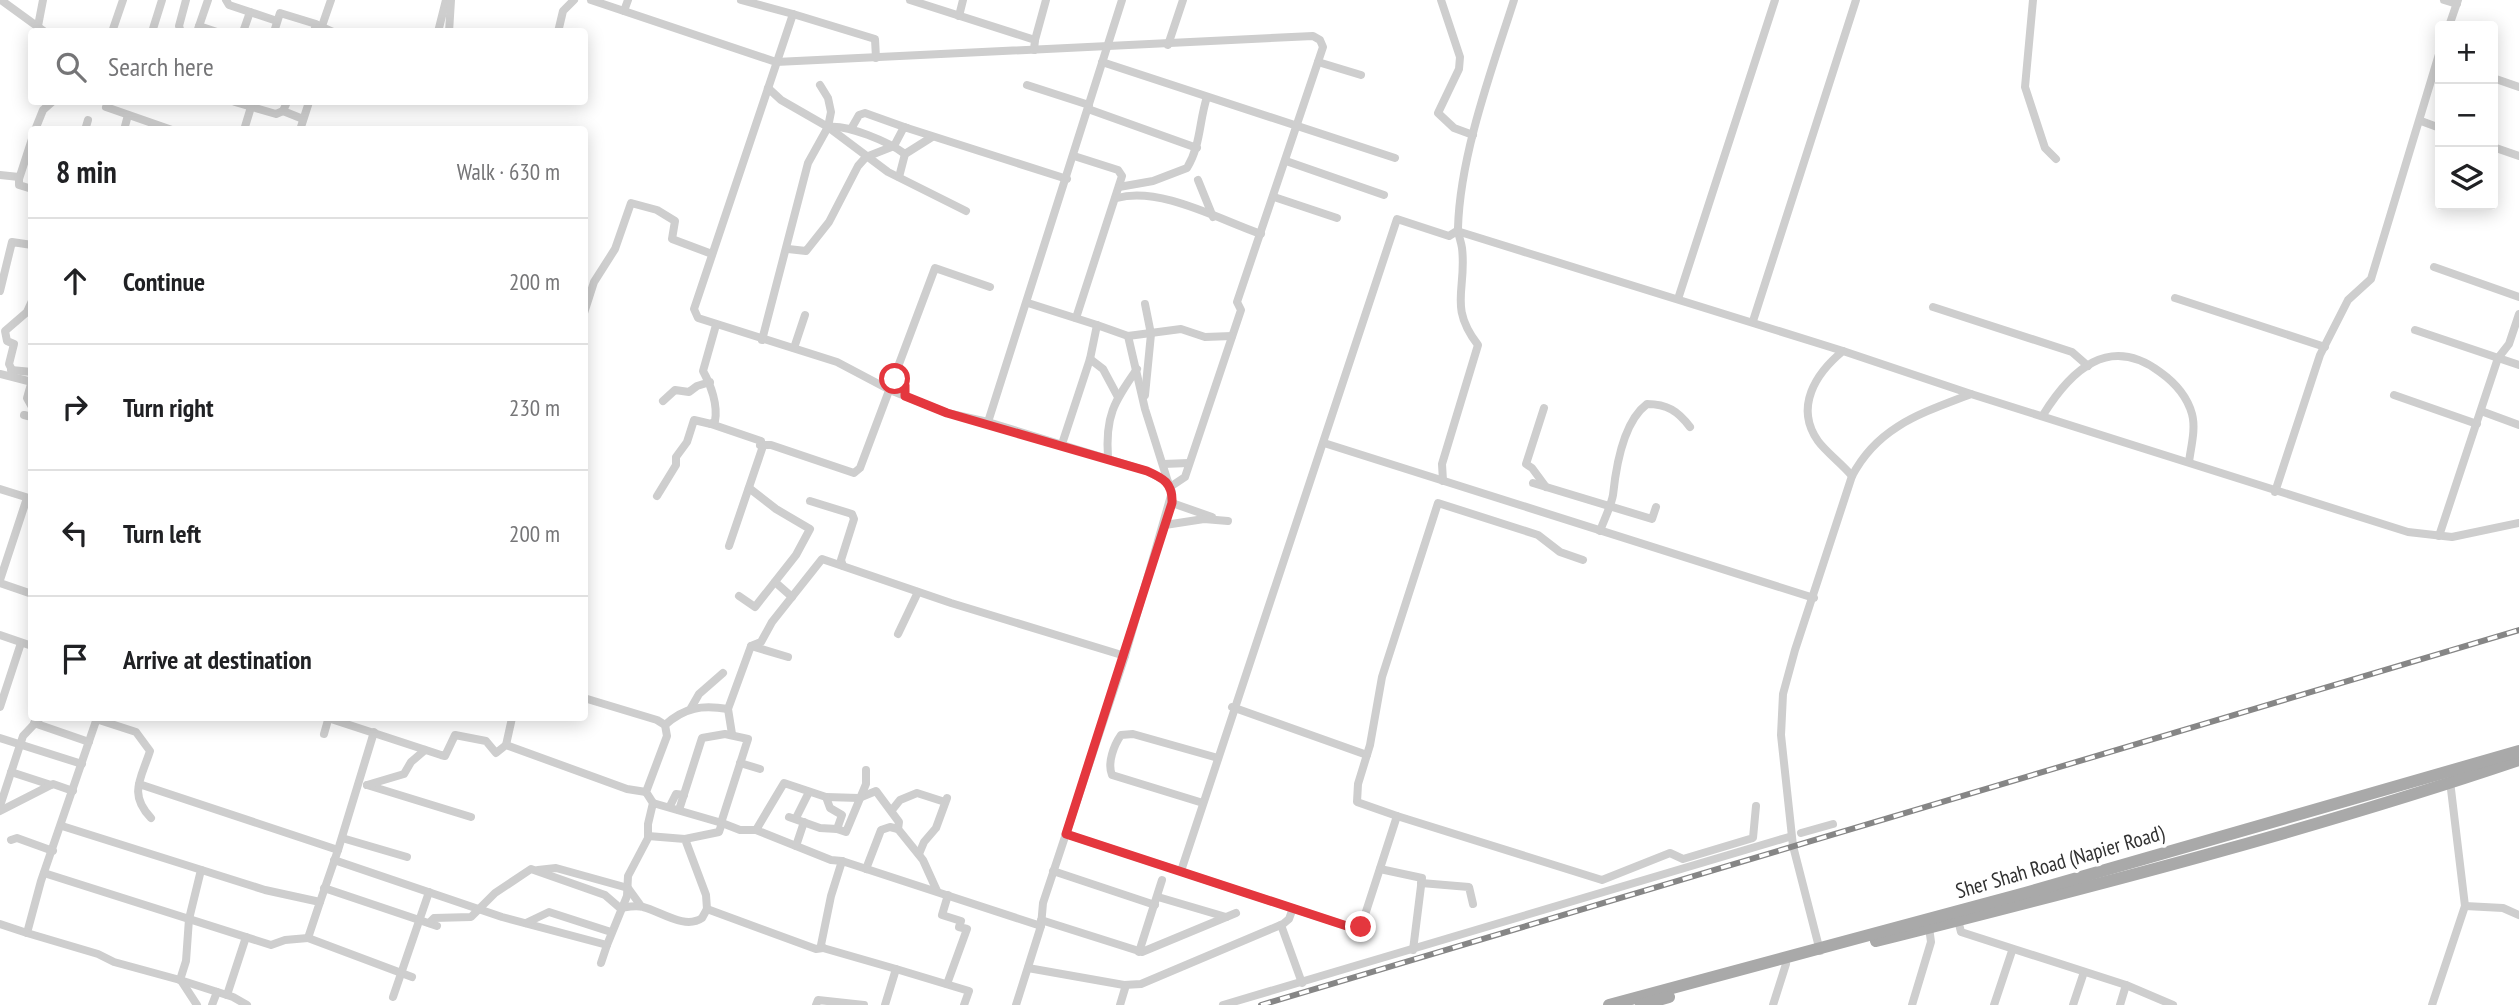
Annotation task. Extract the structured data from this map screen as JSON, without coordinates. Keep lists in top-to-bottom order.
{
  "streets": {
    "main road": ["Sher Shah Road (Napier Road)"]
  },
  "page": {
    "map_buttons": ["+", "−"],
    "search": "Search here",
    "heading": ["8 min", "Walk · 630 m"],
    "list": [
      ["Continue", "200 m"],
      ["Turn right", "230 m"],
      ["Turn left", "200 m"],
      "Arrive at destination"
    ]
  }
}
